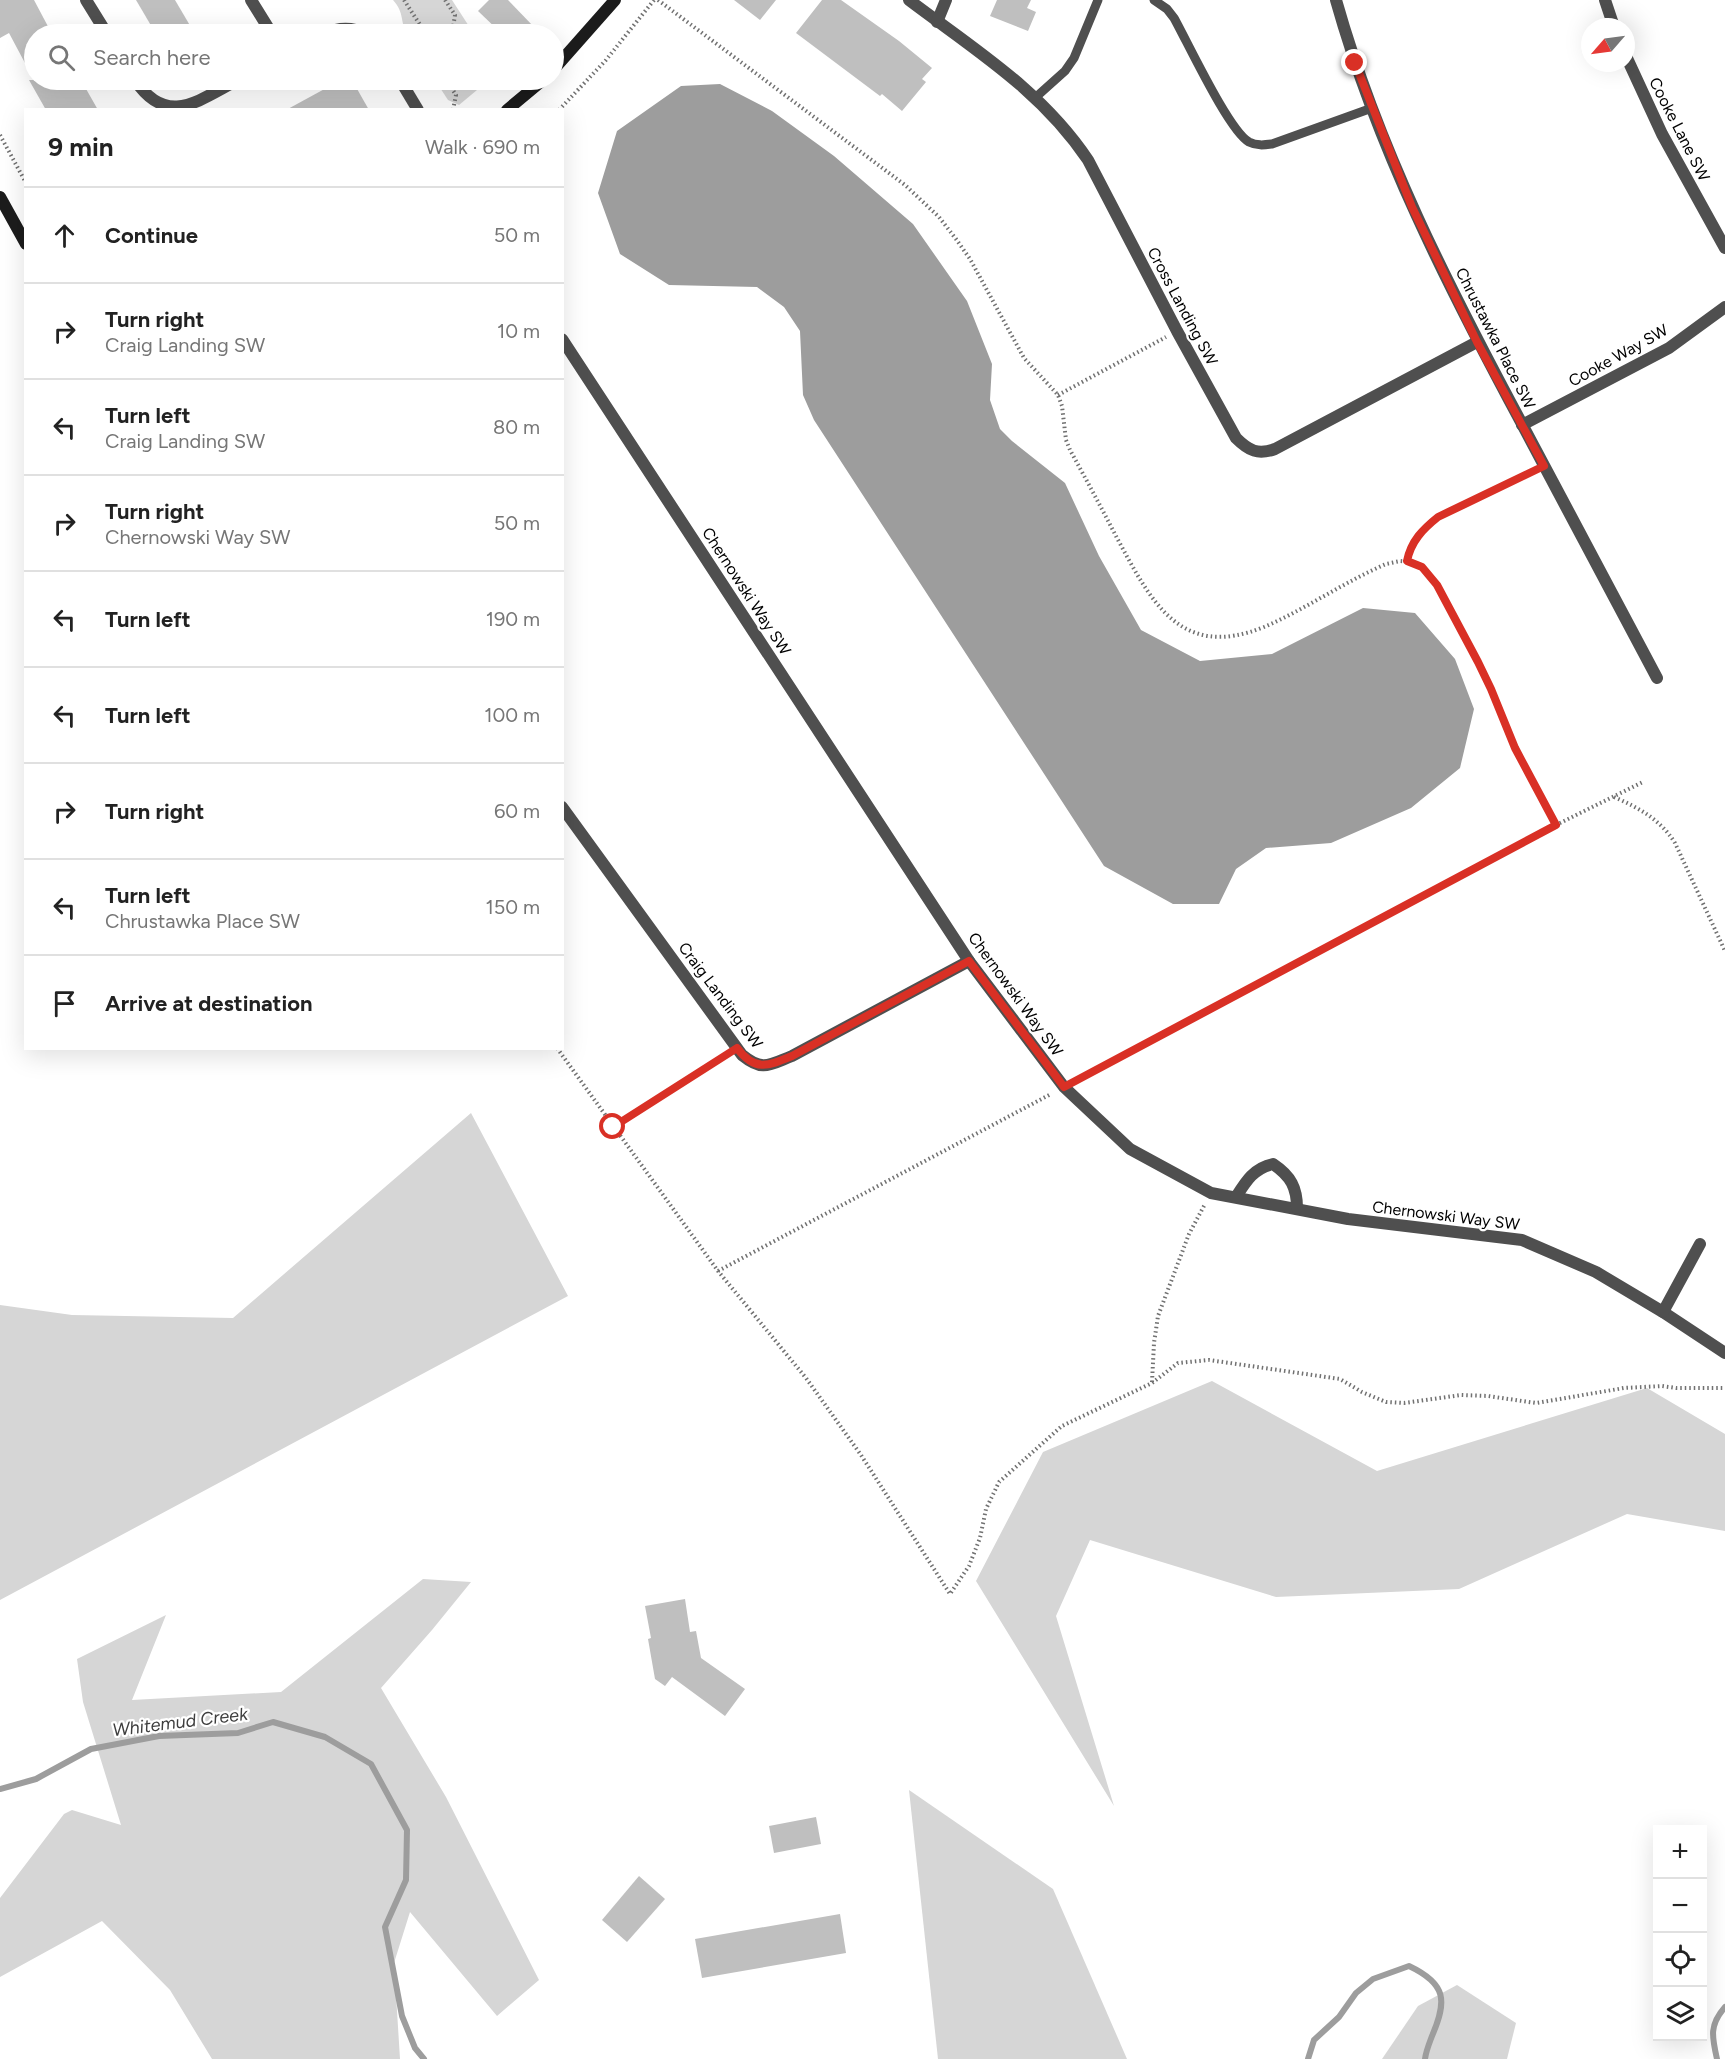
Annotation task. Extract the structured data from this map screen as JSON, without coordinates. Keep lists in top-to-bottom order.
{
  "streets": {
    "street": [
      "Cooke Lane SW",
      "Cross Landing SW",
      "Chrustawka Place SW",
      "Cooke Way SW",
      "Chernowski Way SW",
      "Craig Landing SW"
    ]
  },
  "crossings": [
    ["Cross Landing SW", "Chrustawka Place SW"],
    ["Chrustawka Place SW", "Cooke Way SW"],
    ["Chernowski Way SW", "Craig Landing SW"]
  ],
  "water": ["Whitemud Creek"],
  "north": "bottom left",
  "page": {
    "search": "Search here",
    "heading": ["9 min", "Walk · 690 m"],
    "list": [
      ["Continue", "50 m"],
      ["Turn right", "Craig Landing SW", "10 m"],
      ["Turn left", "Craig Landing SW", "80 m"],
      ["Turn right", "Chernowski Way SW", "50 m"],
      ["Turn left", "190 m"],
      ["Turn left", "100 m"],
      ["Turn right", "60 m"],
      ["Turn left", "Chrustawka Place SW", "150 m"],
      "Arrive at destination"
    ],
    "map_buttons": ["+", "−"]
  }
}
